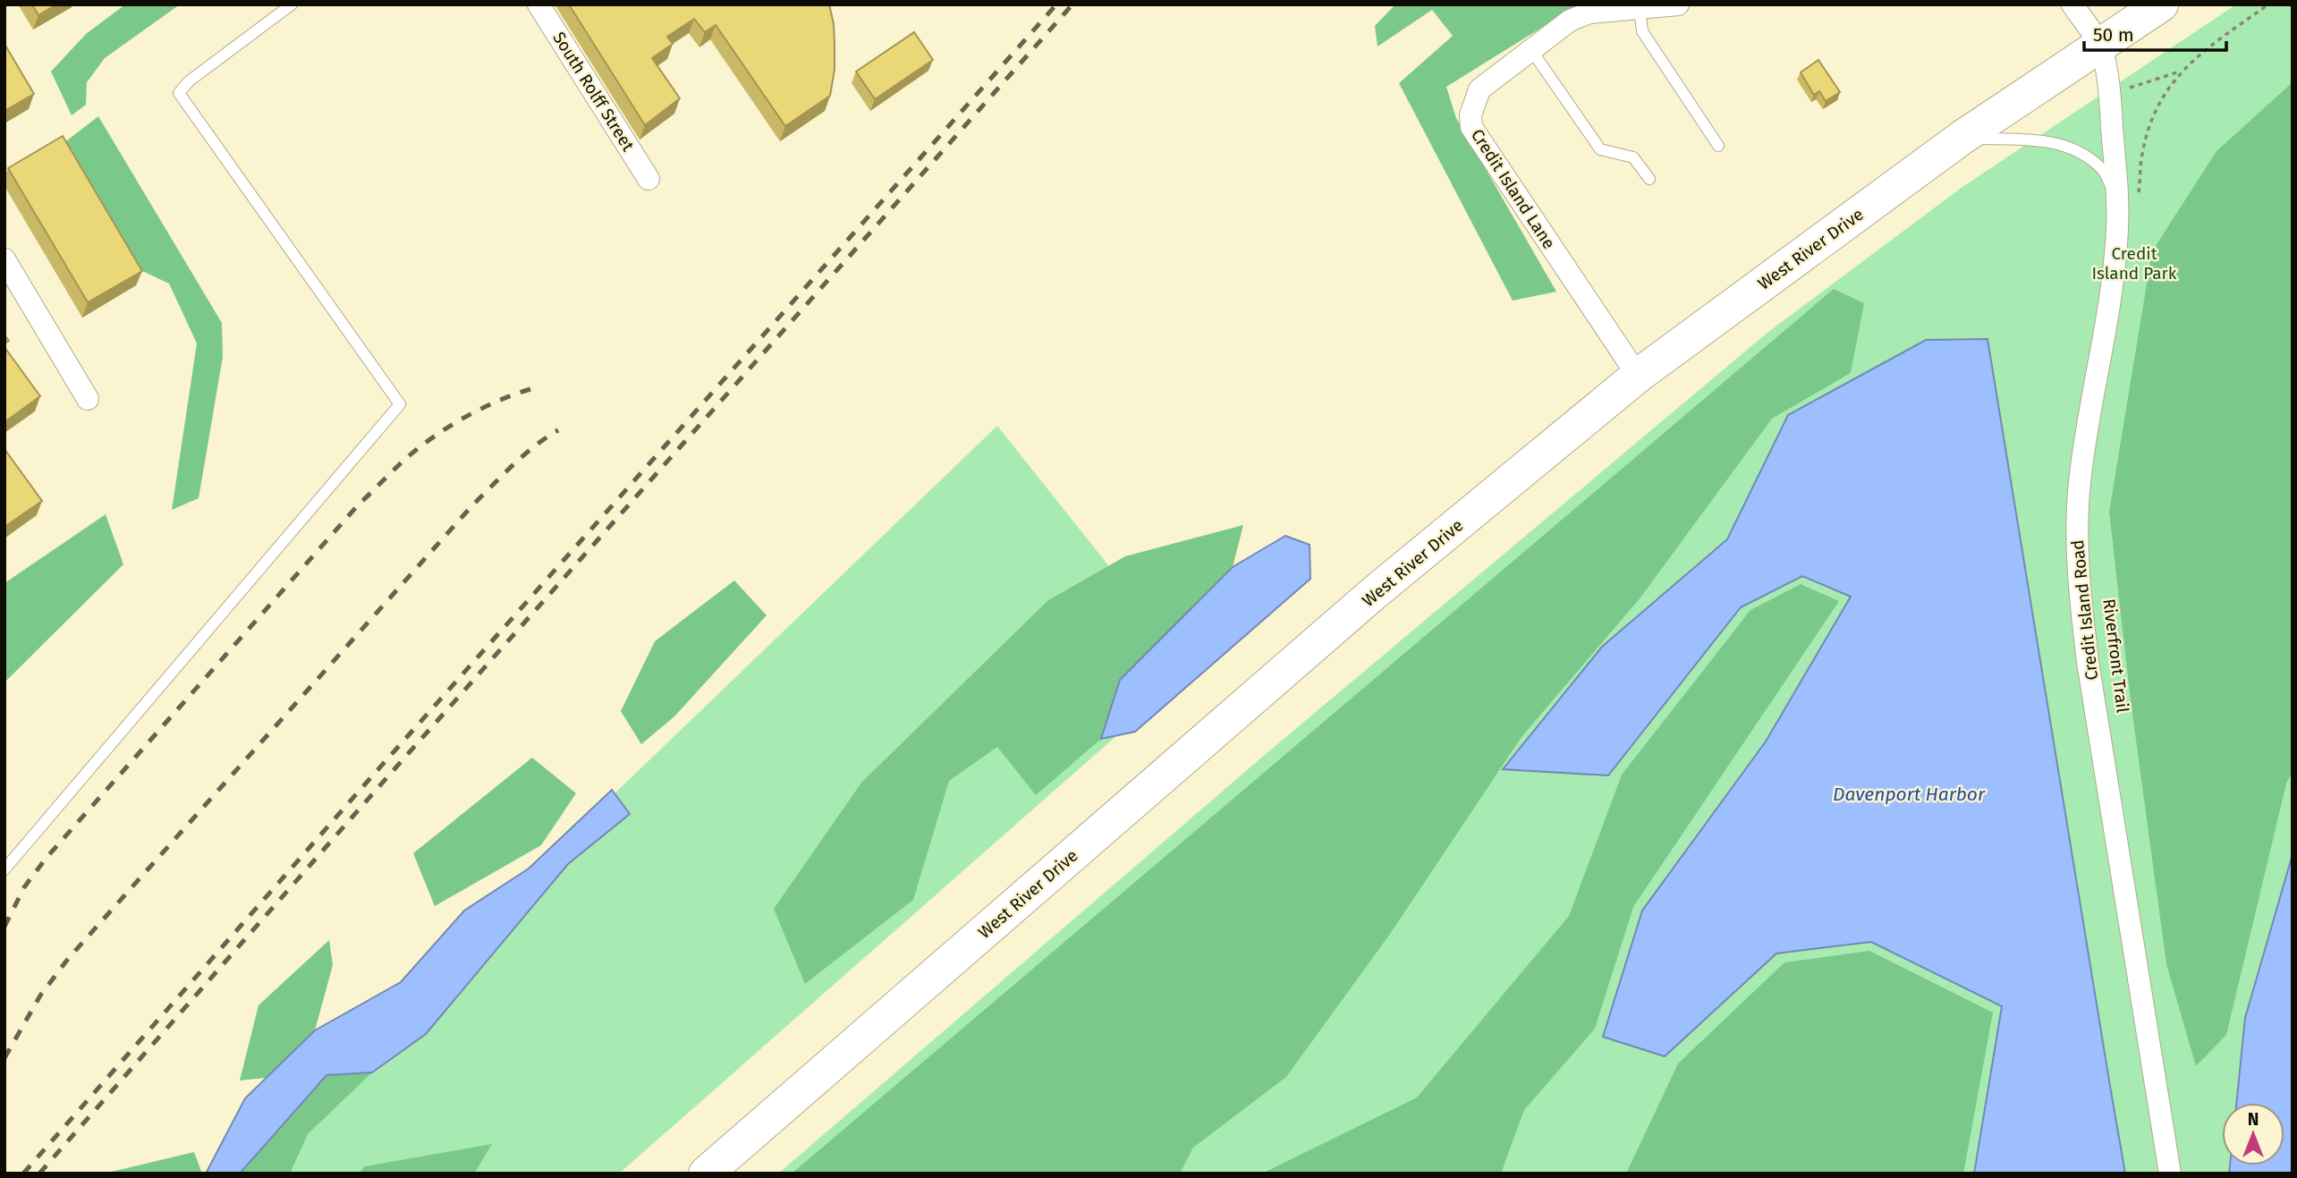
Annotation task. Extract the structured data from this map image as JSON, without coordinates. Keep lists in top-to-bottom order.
{
  "streets": {
    "main road": ["West River Drive"],
    "street": ["South Rolff Street", "Credit Island Lane", "Credit Island Road"]
  },
  "crossings": [
    ["Credit Island Lane", "West River Drive"],
    ["West River Drive", "Credit Island Road"]
  ],
  "water": ["Davenport Harbor"],
  "parks": ["Credit Island Park"],
  "scale_bar": "50 m",
  "north": "top"
}
